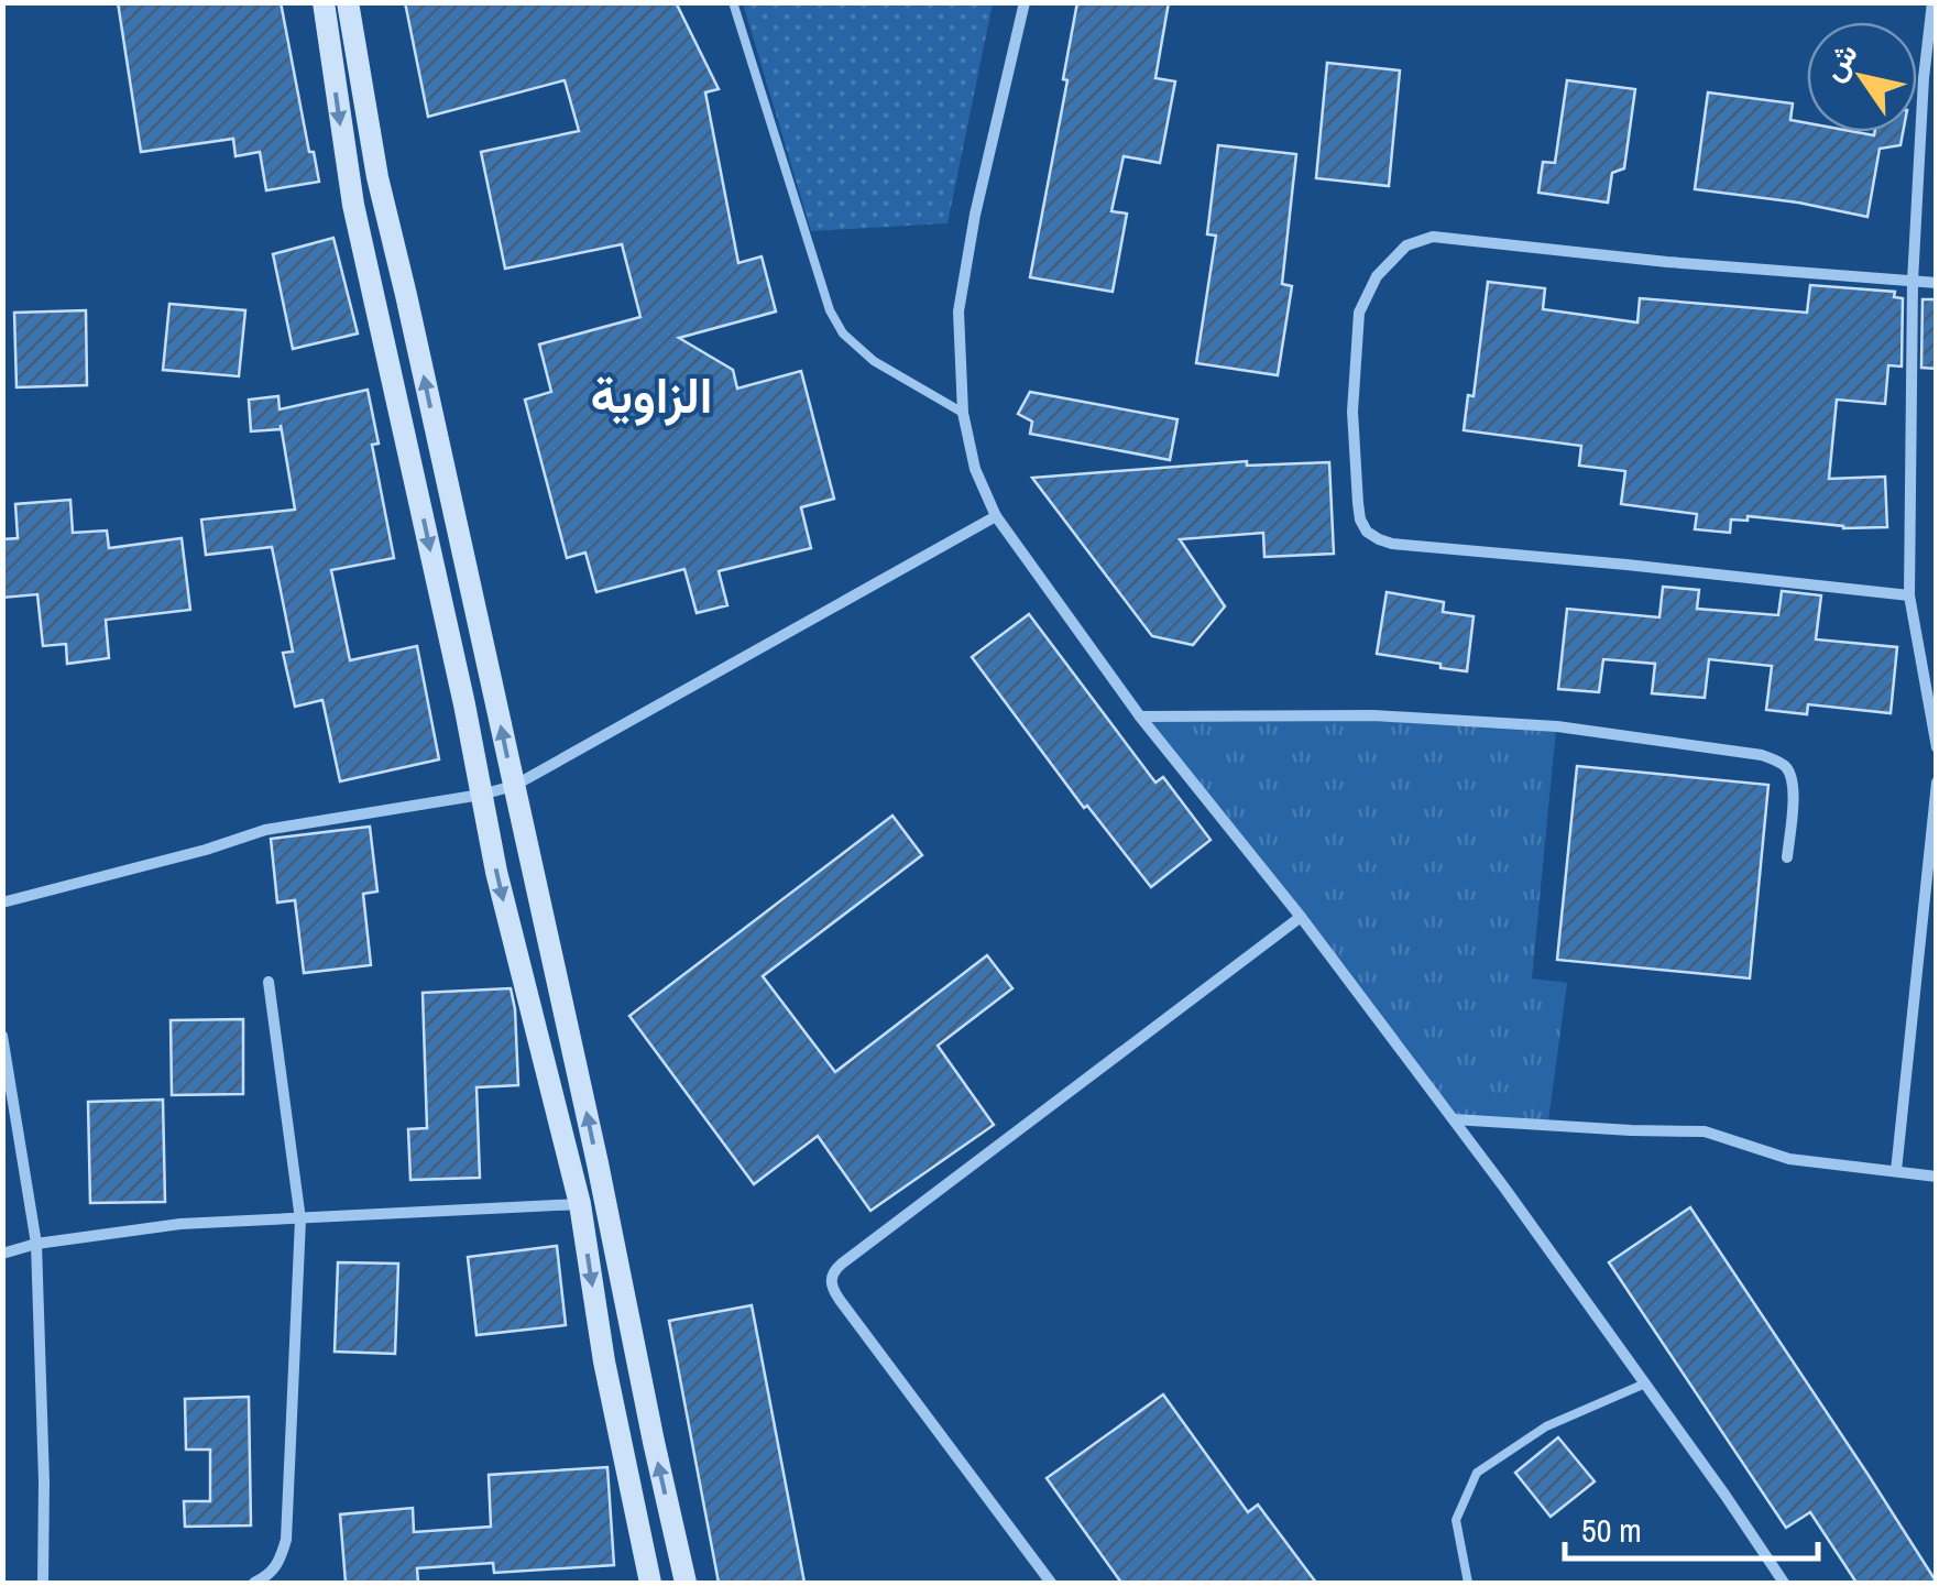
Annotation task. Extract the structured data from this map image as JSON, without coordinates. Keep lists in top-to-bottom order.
{
  "districts": ["الزاوية"],
  "scale_bar": "50 m",
  "north": "top left"
}
